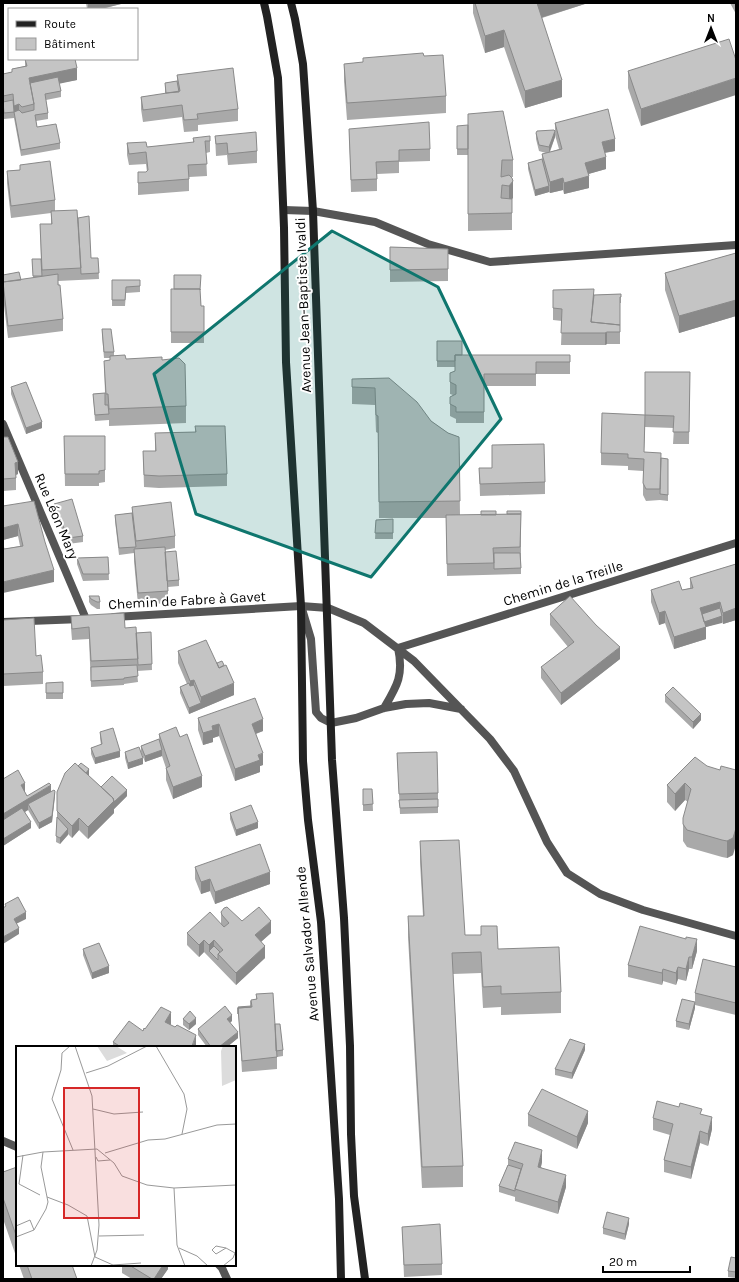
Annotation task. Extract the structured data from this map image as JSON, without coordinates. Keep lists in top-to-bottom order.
{
  "streets": {
    "main road": ["Avenue Jean-Baptiste Ivaldi", "Avenue Salvador Allende"],
    "street": ["Rue Léon Mary", "Chemin de la Treille", "Chemin de Fabre à Gavet"]
  },
  "crossings": [
    ["Avenue Jean-Baptiste Ivaldi", "Chemin de Fabre à Gavet"],
    ["Avenue Jean-Baptiste Ivaldi", "Avenue Salvador Allende"],
    ["Chemin de la Treille", "Chemin de Fabre à Gavet"],
    ["Chemin de Fabre à Gavet", "Avenue Salvador Allende"]
  ],
  "legend": ["Route", "Bâtiment"],
  "scale_bar": "20 m",
  "north": "top"
}
